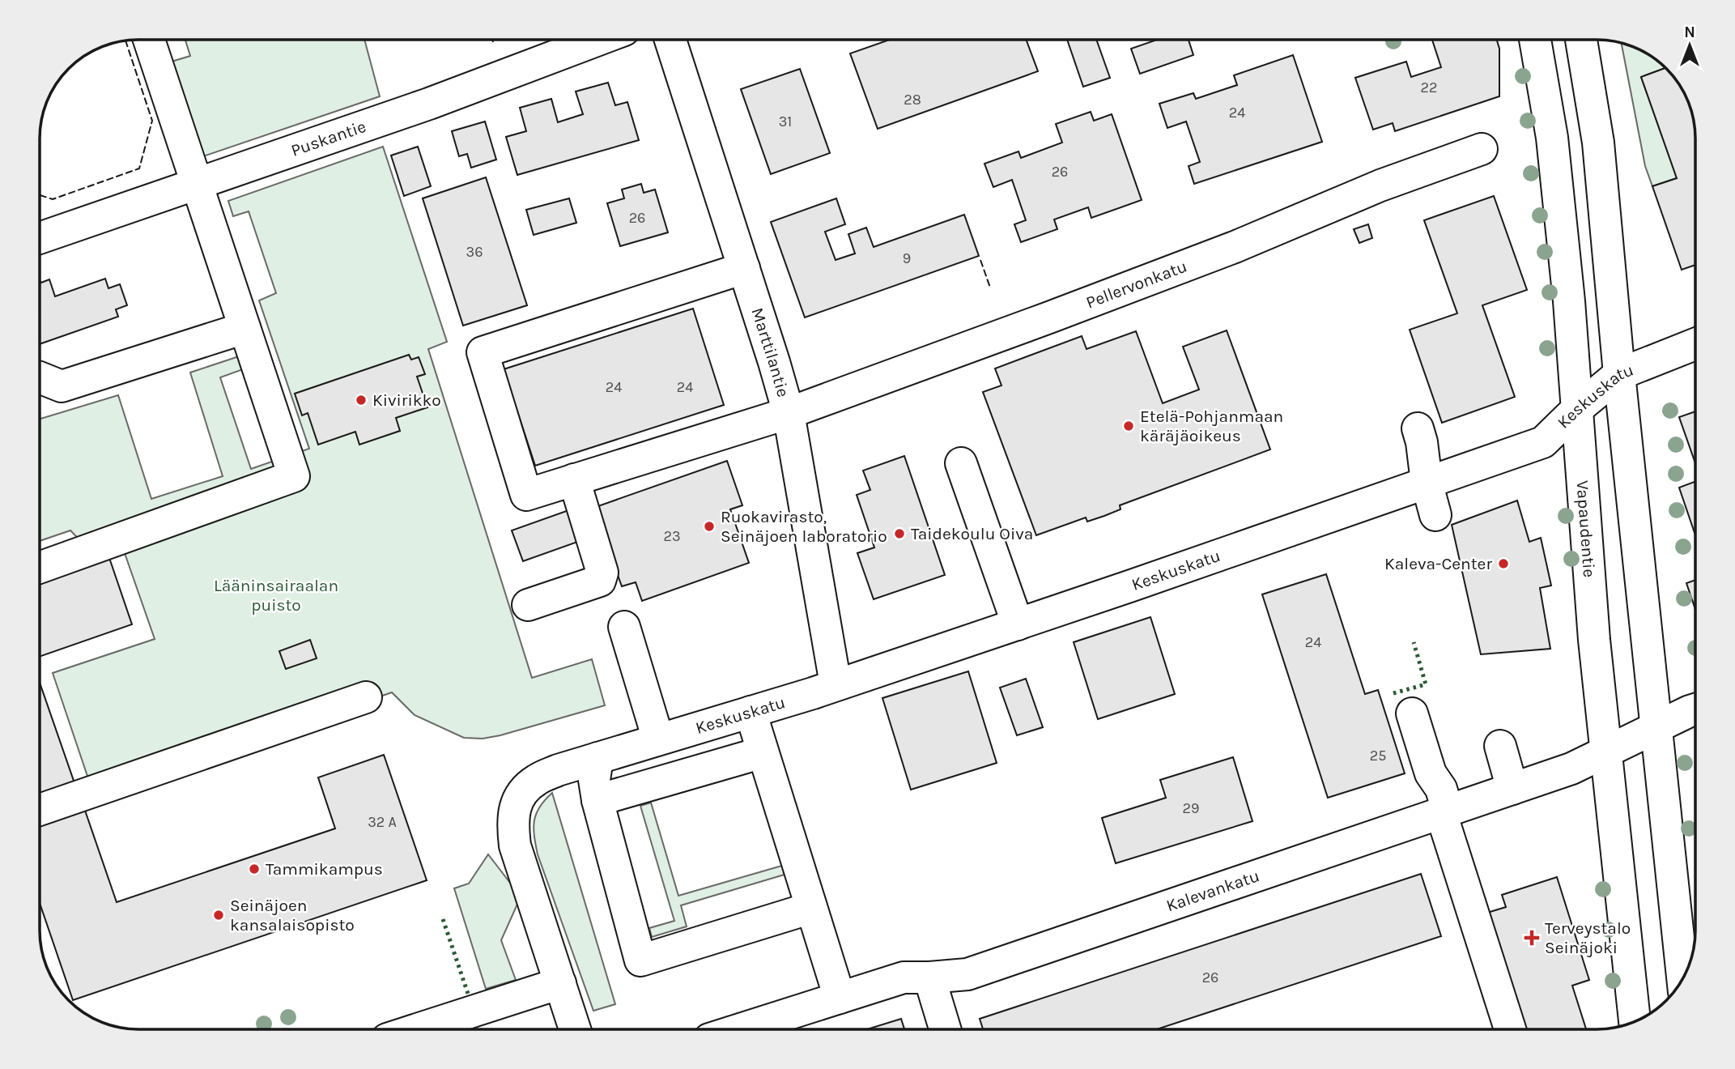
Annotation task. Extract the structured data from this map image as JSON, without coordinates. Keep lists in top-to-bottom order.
{
  "streets": {
    "street": [
      "Puskantie",
      "Pellervonkatu",
      "Marttilantie",
      "Keskuskatu",
      "Vapaudentie",
      "Kalevankatu"
    ]
  },
  "crossings": [
    ["Pellervonkatu", "Marttilantie"],
    ["Marttilantie", "Keskuskatu"],
    ["Keskuskatu", "Vapaudentie"],
    ["Vapaudentie", "Kalevankatu"]
  ],
  "parks": ["Lääninsairaalan puisto"],
  "places": {
    "other": [
      "Kivirikko",
      "Etelä-Pohjanmaan käräjäoikeus",
      "Ruokavirasto, Seinäjoen laboratorio",
      "Taidekoulu Oiva",
      "Kaleva-Center",
      "Tammikampus",
      "Seinäjoen kansalaisopisto"
    ],
    "health": ["Terveystalo Seinäjoki"]
  },
  "house_numbers": [
    "22",
    "28",
    "24",
    "31",
    "26",
    "26",
    "36",
    "9",
    "24",
    "24",
    "23",
    "24",
    "25",
    "29",
    "32 A",
    "26"
  ],
  "north": "top"
}
